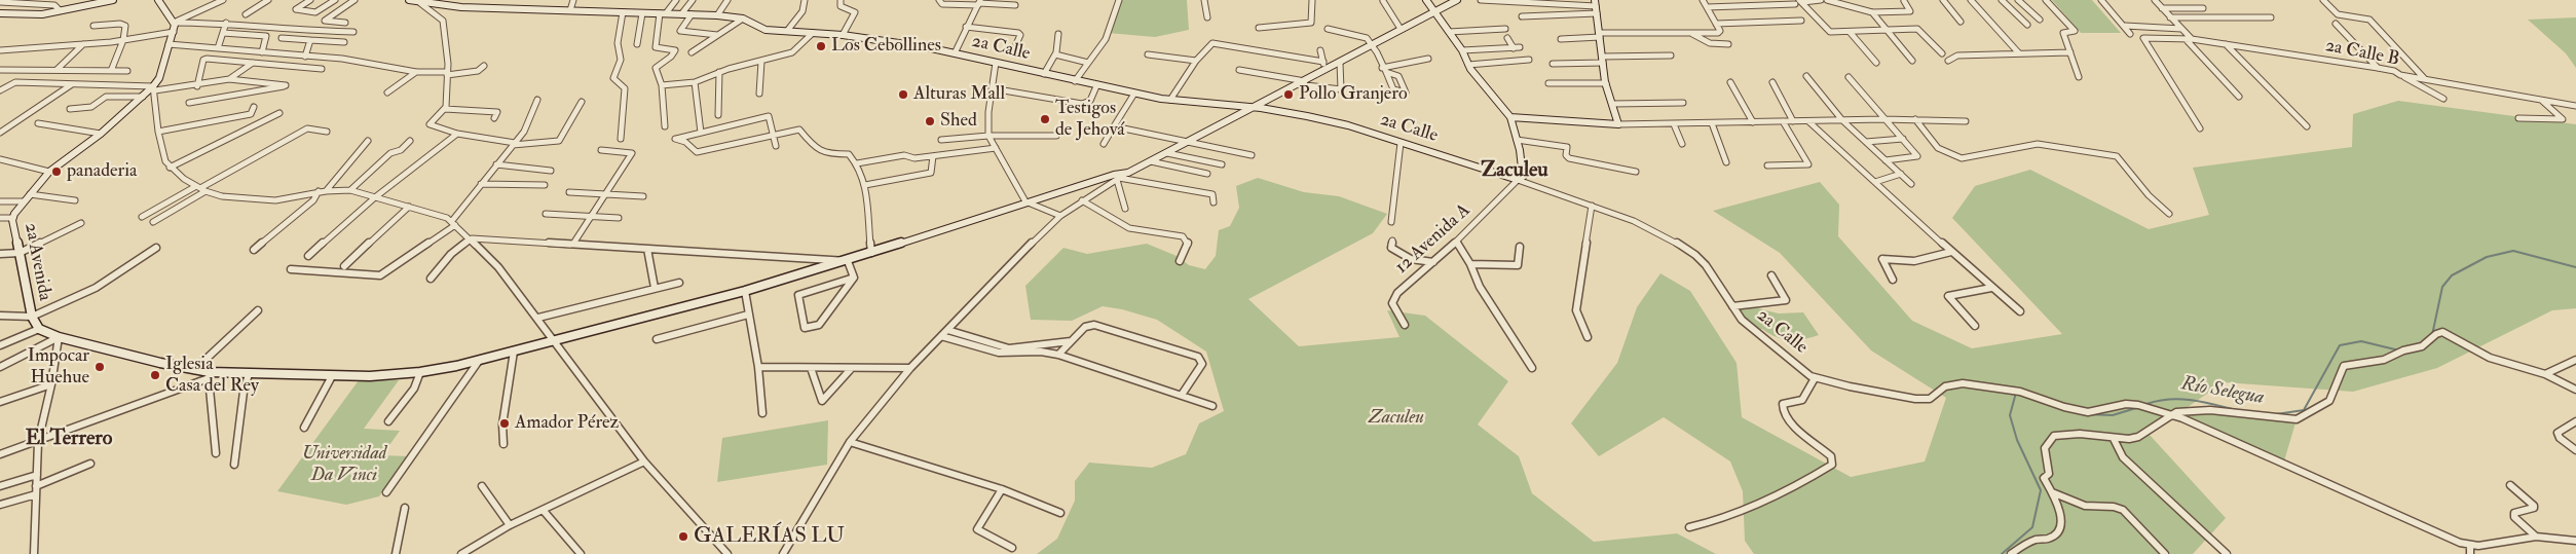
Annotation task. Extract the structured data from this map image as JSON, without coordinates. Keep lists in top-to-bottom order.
{
  "streets": {
    "street": [
      "2a Calle",
      "2a Calle B",
      "12 Avenida A",
      "2a Avenida"
    ]
  },
  "crossings": [
    ["2a Calle", "12 Avenida A"],
    ["2a Calle", "2a Avenida"]
  ],
  "districts": ["Zaculeu", "El Terrero"],
  "water": ["Río Selegua"],
  "parks": ["Zaculeu", "Universidad Da Vinci"],
  "places": [
    "Los Cebollines",
    "Alturas Mall",
    "Pollo Granjero",
    "Testigos de Jehová",
    "Shed",
    "panaderia",
    "Impocar Huehue",
    "Iglesia Casa del Rey",
    "Amador Pérez",
    "GALERÍAS LU"
  ]
}
